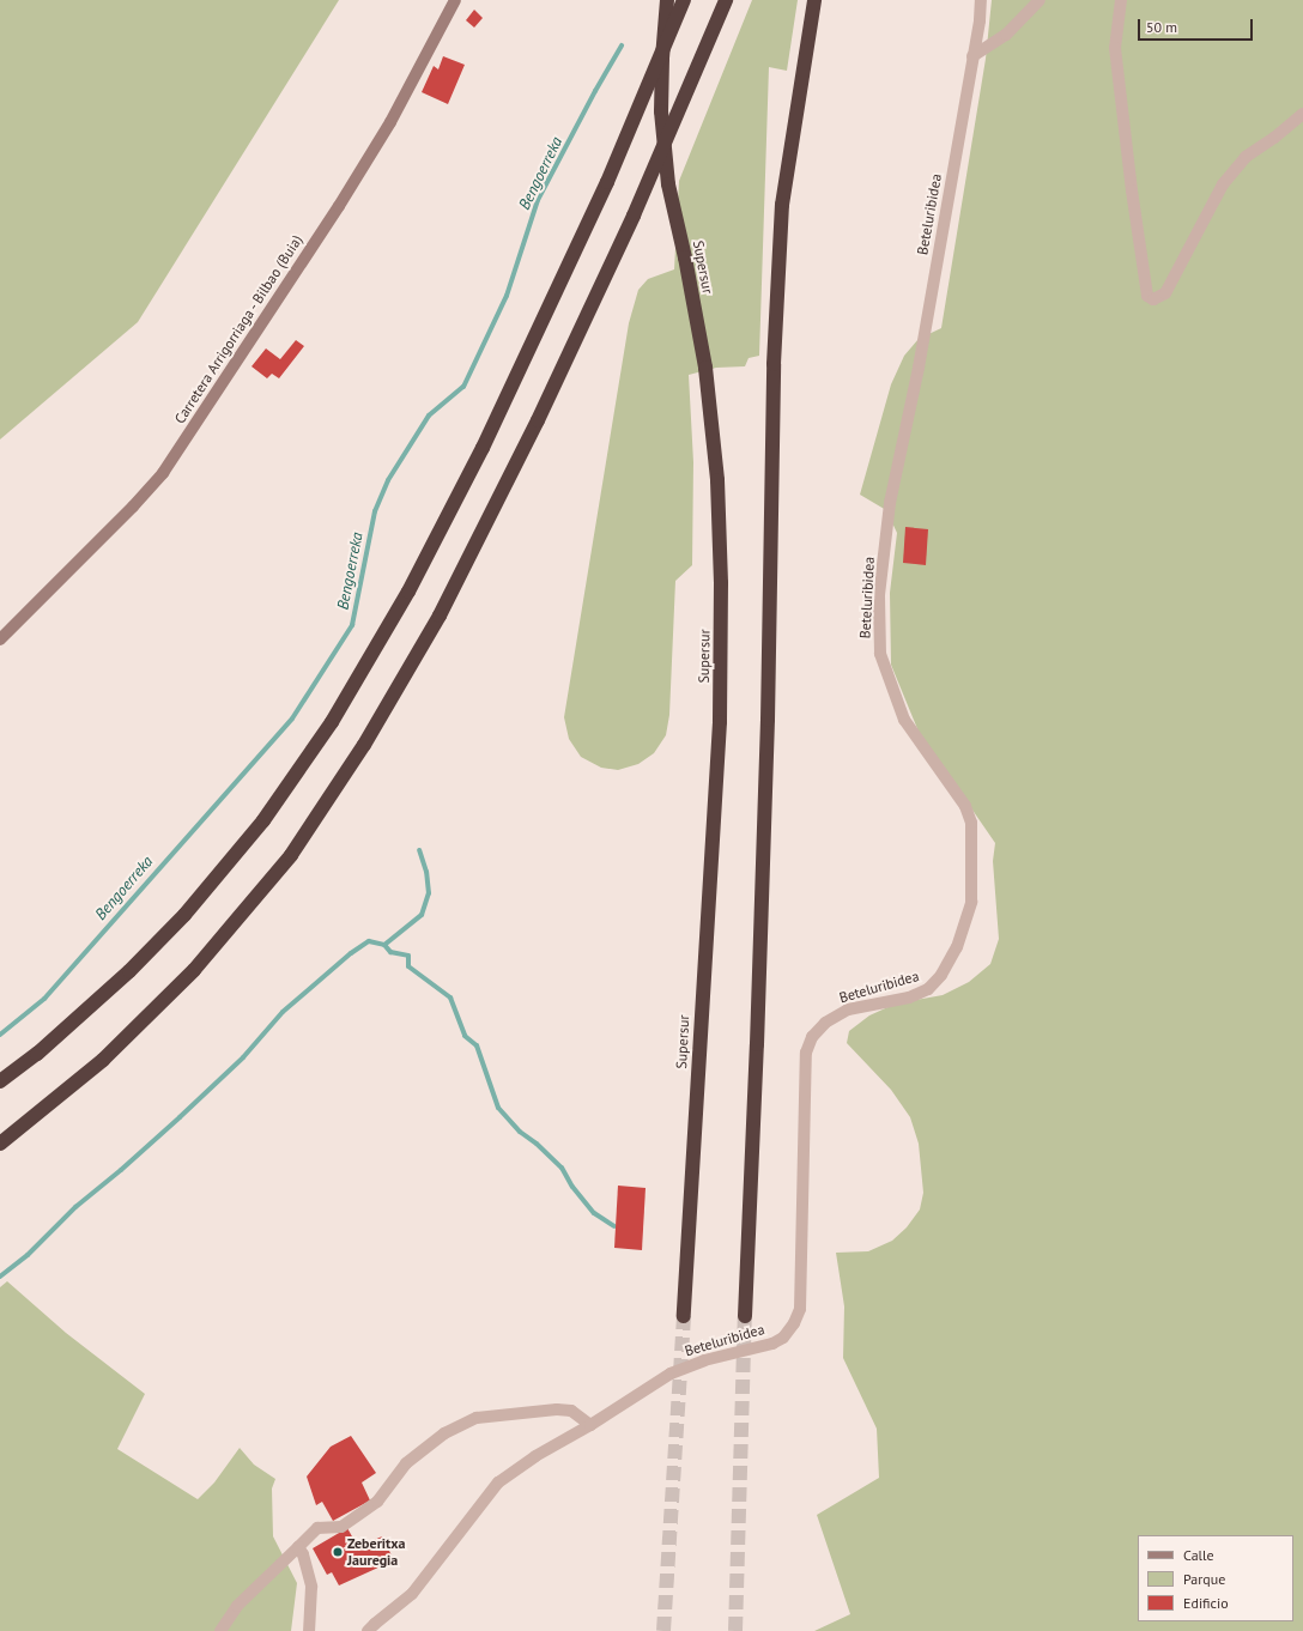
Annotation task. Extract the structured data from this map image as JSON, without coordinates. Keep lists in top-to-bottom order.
{
  "streets": {
    "highway": ["Supersur"],
    "street": ["Beteluribidea", "Carretera Arrigorriaga - Bilbao (Buia)"]
  },
  "water": ["Bengoerreka"],
  "places": ["Zeberitxa Jauregia"],
  "legend": ["Calle", "Parque", "Edificio"],
  "scale_bar": "50 m"
}
